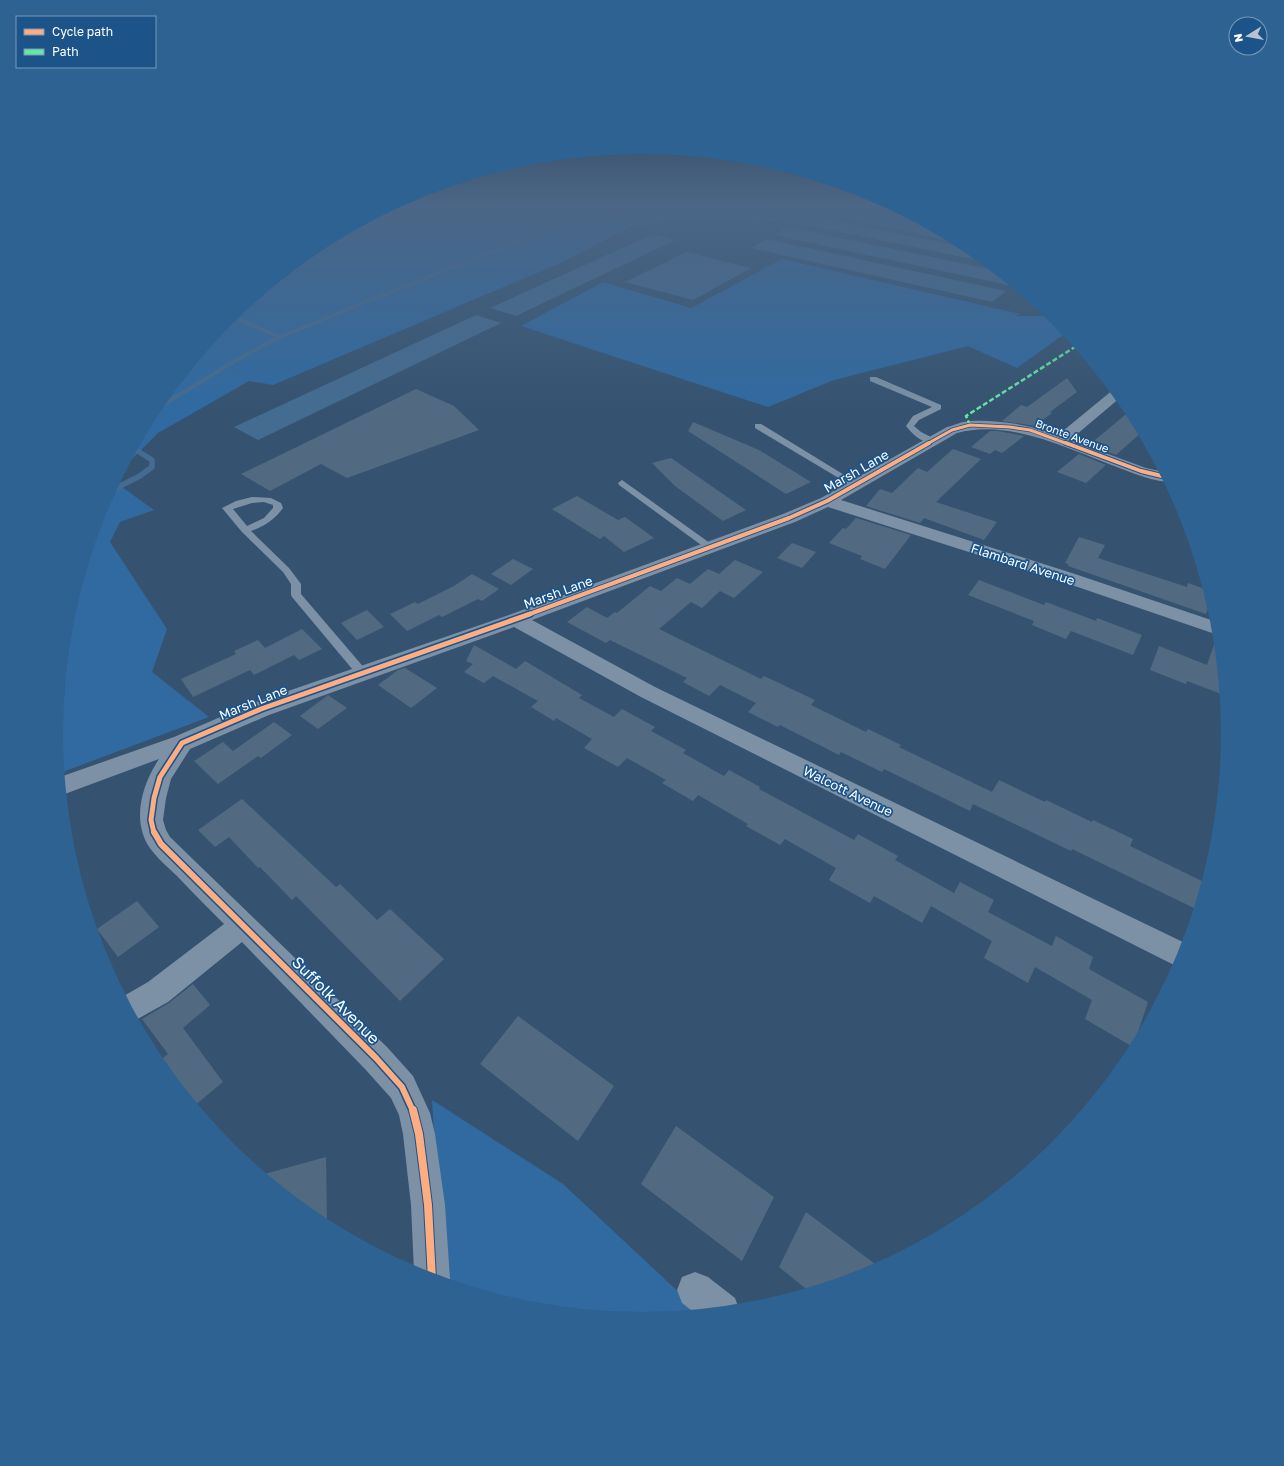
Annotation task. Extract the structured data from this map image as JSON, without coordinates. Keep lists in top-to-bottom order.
{
  "streets": {
    "street": [
      "Bronte Avenue",
      "Marsh Lane",
      "Flambard Avenue",
      "Walcott Avenue",
      "Suffolk Avenue"
    ]
  },
  "crossings": [
    ["Bronte Avenue", "Marsh Lane"],
    ["Marsh Lane", "Flambard Avenue"],
    ["Marsh Lane", "Walcott Avenue"],
    ["Marsh Lane", "Suffolk Avenue"]
  ],
  "legend": ["Cycle path", "Path"],
  "north": "left"
}
